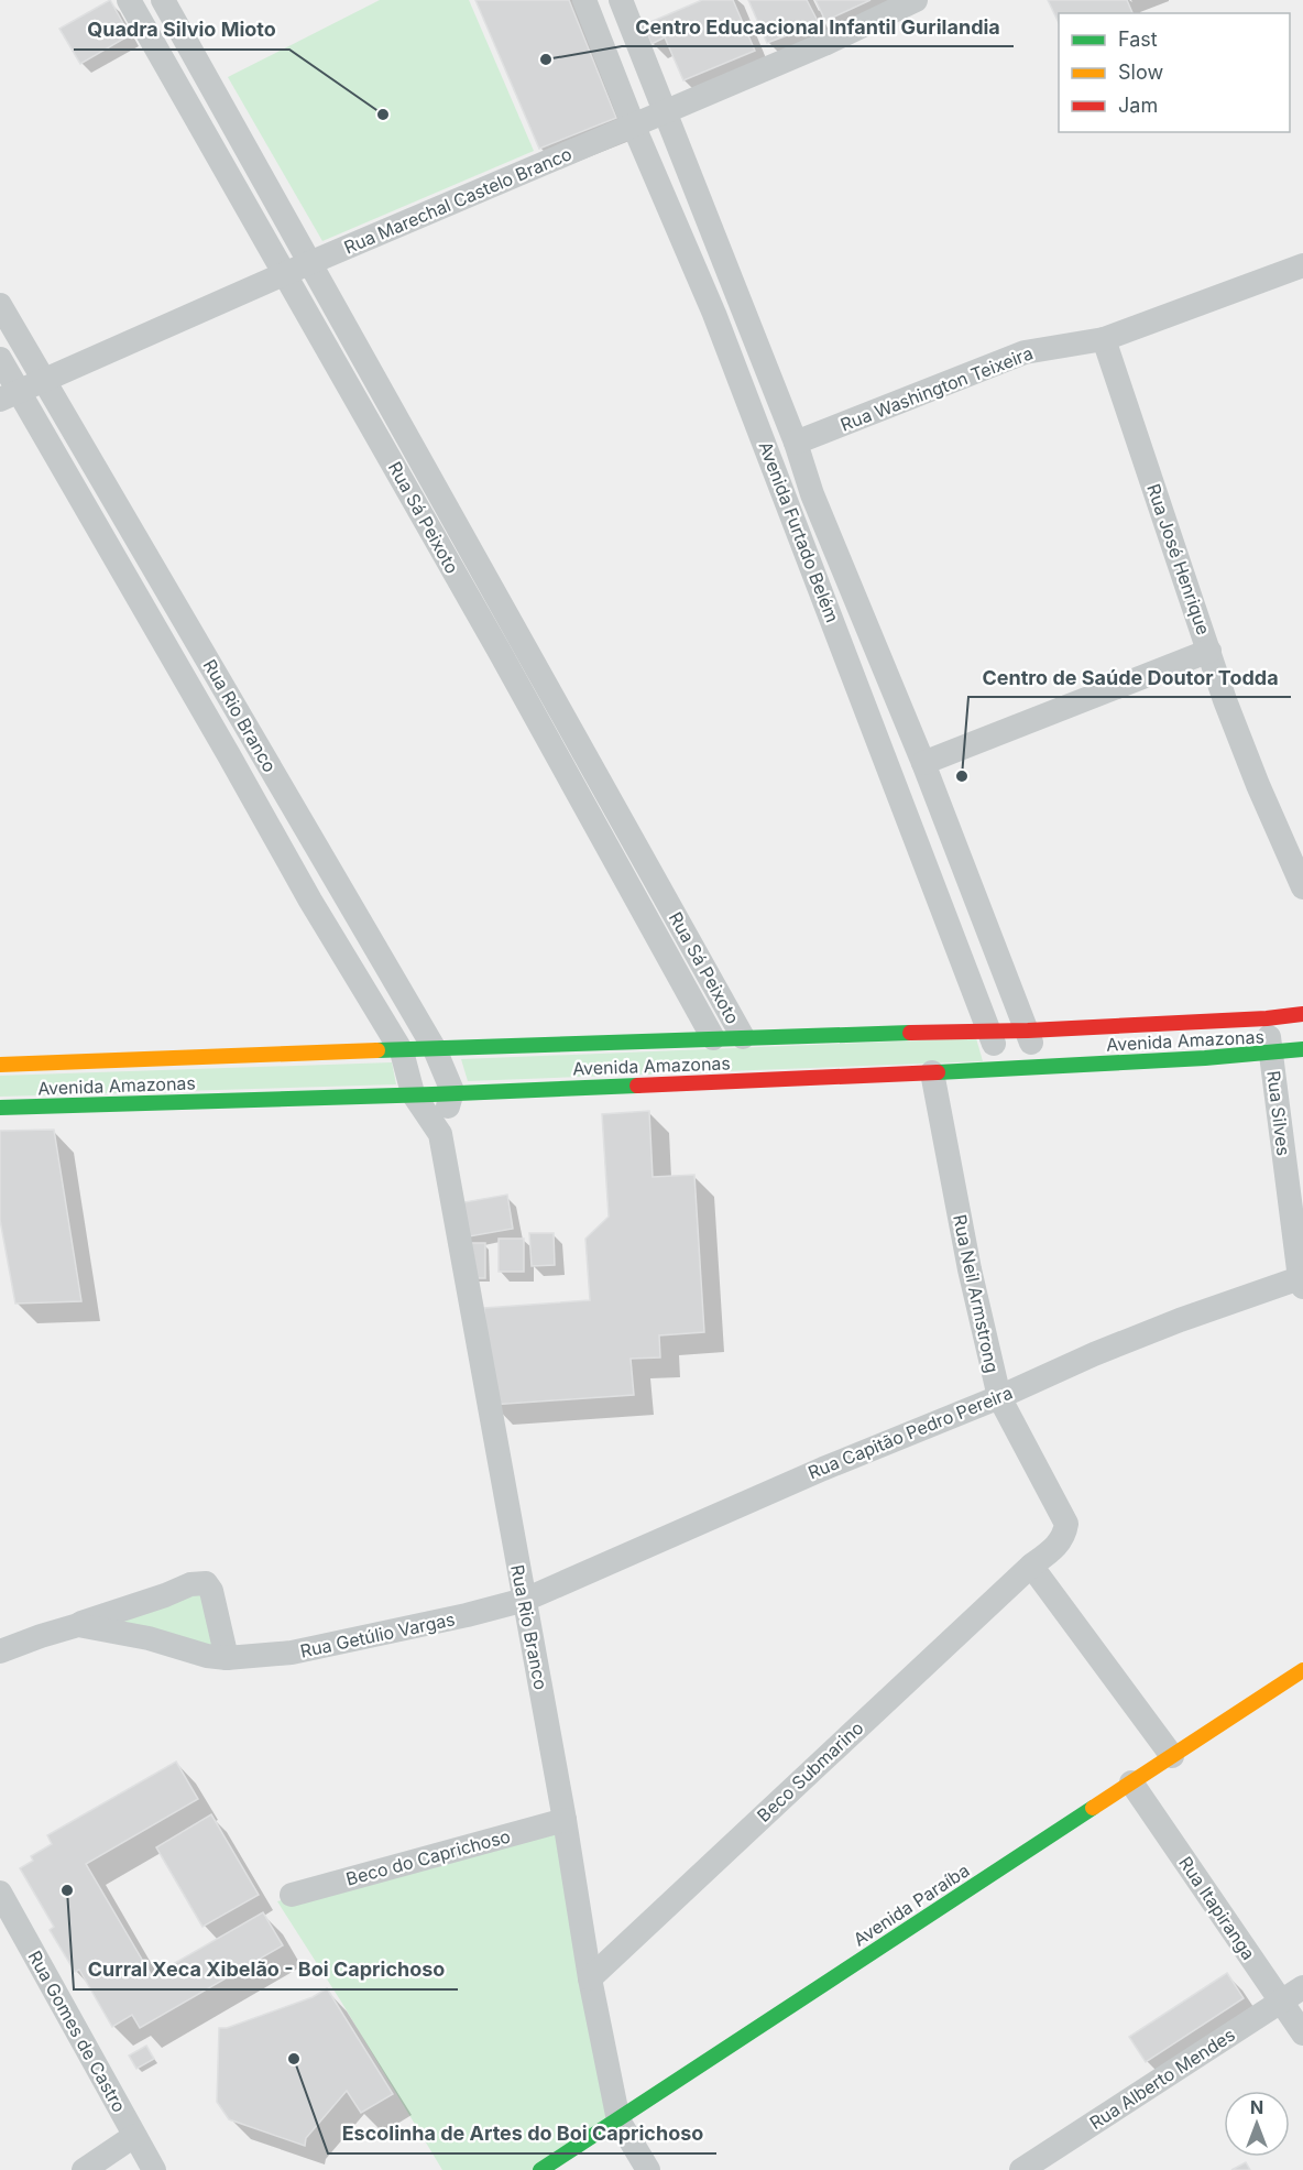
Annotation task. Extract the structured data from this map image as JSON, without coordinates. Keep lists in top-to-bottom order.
{
  "streets": {
    "street": [
      "Rua Marechal Castelo Branco",
      "Rua Washington Teixeira",
      "Rua Sá Peixoto",
      "Avenida Furtado Belém",
      "Rua José Henrique",
      "Rua Rio Branco",
      "Avenida Amazonas",
      "Rua Silves",
      "Rua Neil Armstrong",
      "Rua Capitão Pedro Pereira",
      "Rua Getúlio Vargas",
      "Beco Submarino",
      "Beco do Caprichoso",
      "Avenida Paraíba",
      "Rua Itapiranga",
      "Rua Gomes de Castro",
      "Rua Alberto Mendes"
    ]
  },
  "crossings": [
    ["Rua Marechal Castelo Branco", "Rua Sá Peixoto"],
    ["Rua Marechal Castelo Branco", "Avenida Furtado Belém"],
    ["Rua Marechal Castelo Branco", "Rua Rio Branco"],
    ["Rua Washington Teixeira", "Avenida Furtado Belém"],
    ["Rua Washington Teixeira", "Rua José Henrique"],
    ["Rua Sá Peixoto", "Avenida Amazonas"],
    ["Avenida Furtado Belém", "Avenida Amazonas"],
    ["Rua Rio Branco", "Avenida Amazonas"],
    ["Rua Rio Branco", "Rua Capitão Pedro Pereira"],
    ["Rua Rio Branco", "Rua Getúlio Vargas"],
    ["Rua Rio Branco", "Beco Submarino"],
    ["Rua Rio Branco", "Beco do Caprichoso"],
    ["Rua Rio Branco", "Avenida Paraíba"],
    ["Avenida Amazonas", "Rua Silves"],
    ["Avenida Amazonas", "Rua Neil Armstrong"],
    ["Rua Silves", "Rua Capitão Pedro Pereira"],
    ["Rua Neil Armstrong", "Rua Capitão Pedro Pereira"],
    ["Rua Neil Armstrong", "Beco Submarino"],
    ["Rua Capitão Pedro Pereira", "Rua Getúlio Vargas"],
    ["Avenida Paraíba", "Rua Itapiranga"],
    ["Rua Itapiranga", "Rua Alberto Mendes"]
  ],
  "places": [
    "Centro Educacional Infantil Gurilandia",
    "Quadra Silvio Mioto",
    "Centro de Saúde Doutor Todda",
    "Curral Xeca Xibelão - Boi Caprichoso",
    "Escolinha de Artes do Boi Caprichoso"
  ],
  "legend": ["Fast", "Slow", "Jam"],
  "north": "top"
}
